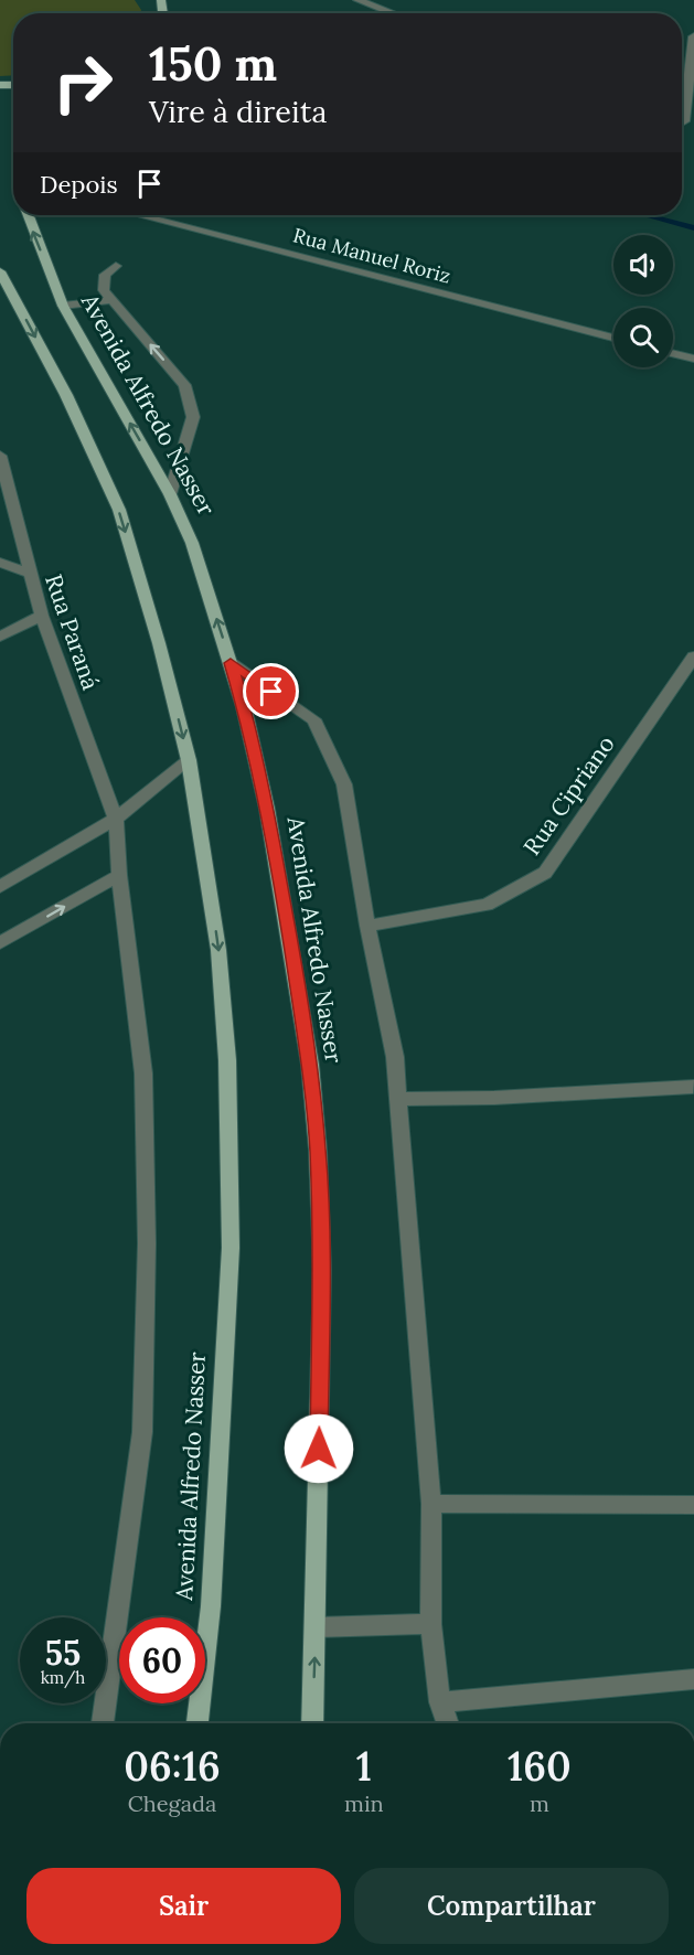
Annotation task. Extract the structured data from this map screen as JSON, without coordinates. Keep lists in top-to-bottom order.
{
  "streets": {
    "main road": ["Avenida Alfredo Nasser"],
    "street": ["Rua Manuel Roriz", "Rua Paraná", "Rua Cipriano"]
  },
  "page": {
    "turn": ["150 m", "Vire à direita"],
    "then": "Depois",
    "speed": "55 km/h",
    "limit": "60",
    "eta": [
      "06:16",
      "Chegada",
      "1",
      "min",
      "160",
      "m"
    ],
    "buttons": ["Sair", "Compartilhar"]
  }
}
